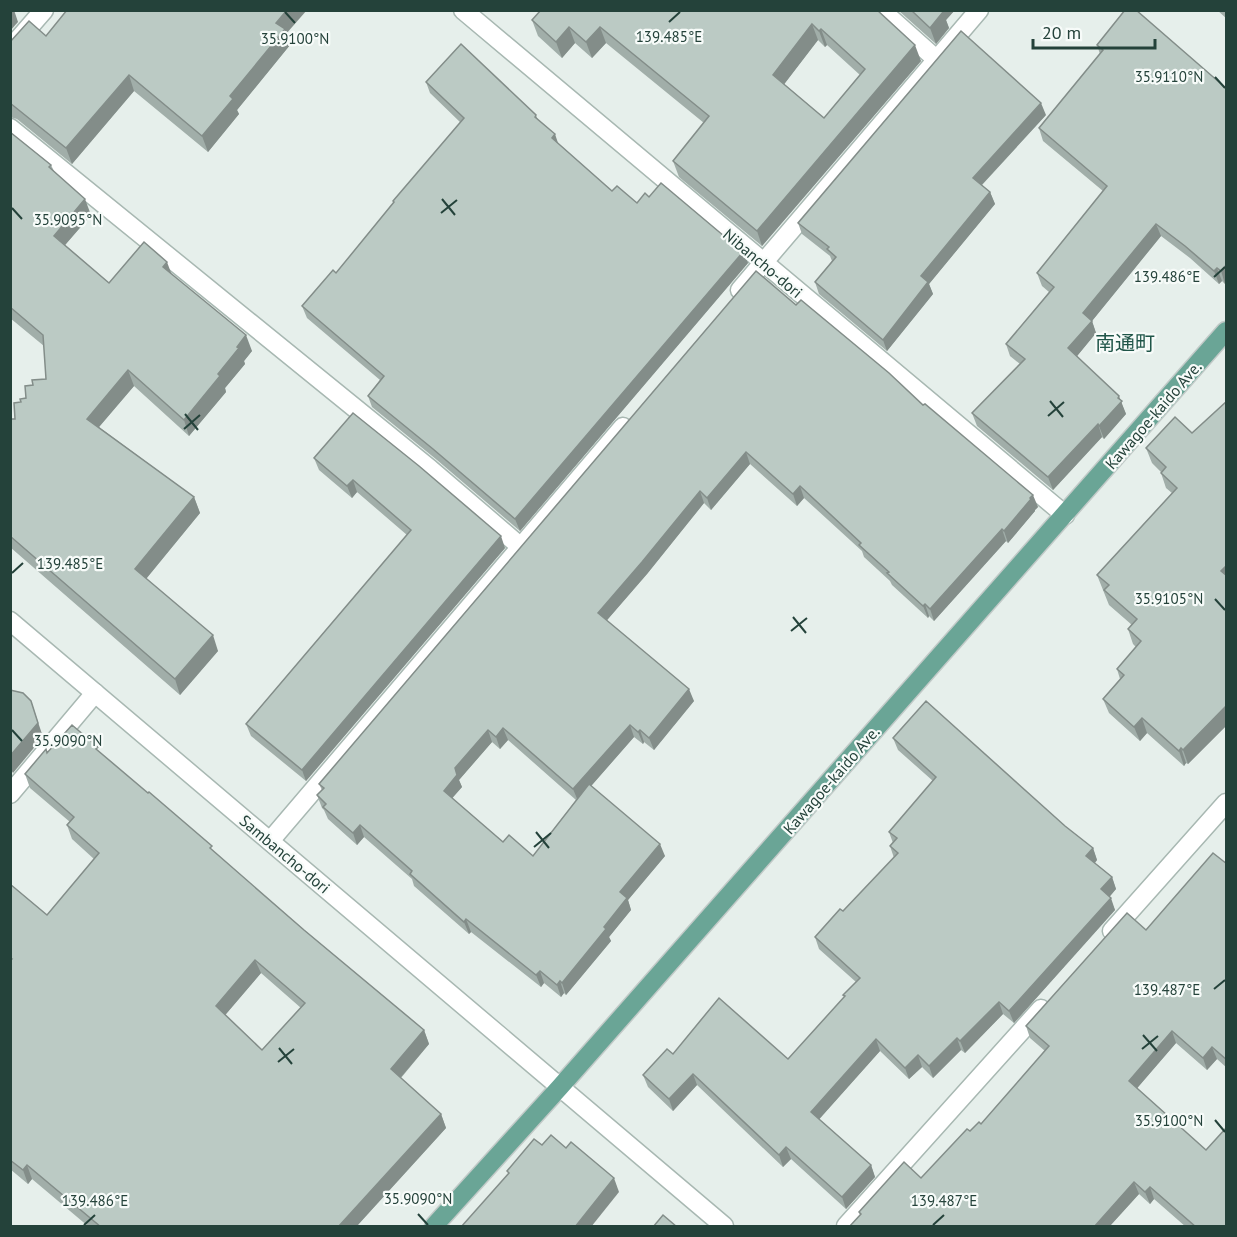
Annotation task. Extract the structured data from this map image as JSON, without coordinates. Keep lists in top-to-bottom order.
{
  "streets": {
    "main road": ["Kawagoe-kaido Ave."],
    "street": ["Nibancho-dori", "Sambancho-dori"]
  },
  "crossings": [
    ["Nibancho-dori", "Kawagoe-kaido Ave."],
    ["Kawagoe-kaido Ave.", "Sambancho-dori"]
  ],
  "districts": ["南通町"],
  "scale_bar": "20 m",
  "coordinates": [
    "139.485°E",
    "35.9100°N",
    "35.9110°N",
    "35.9095°N",
    "139.486°E",
    "35.9105°N",
    "35.9090°N",
    "139.487°E"
  ]
}
